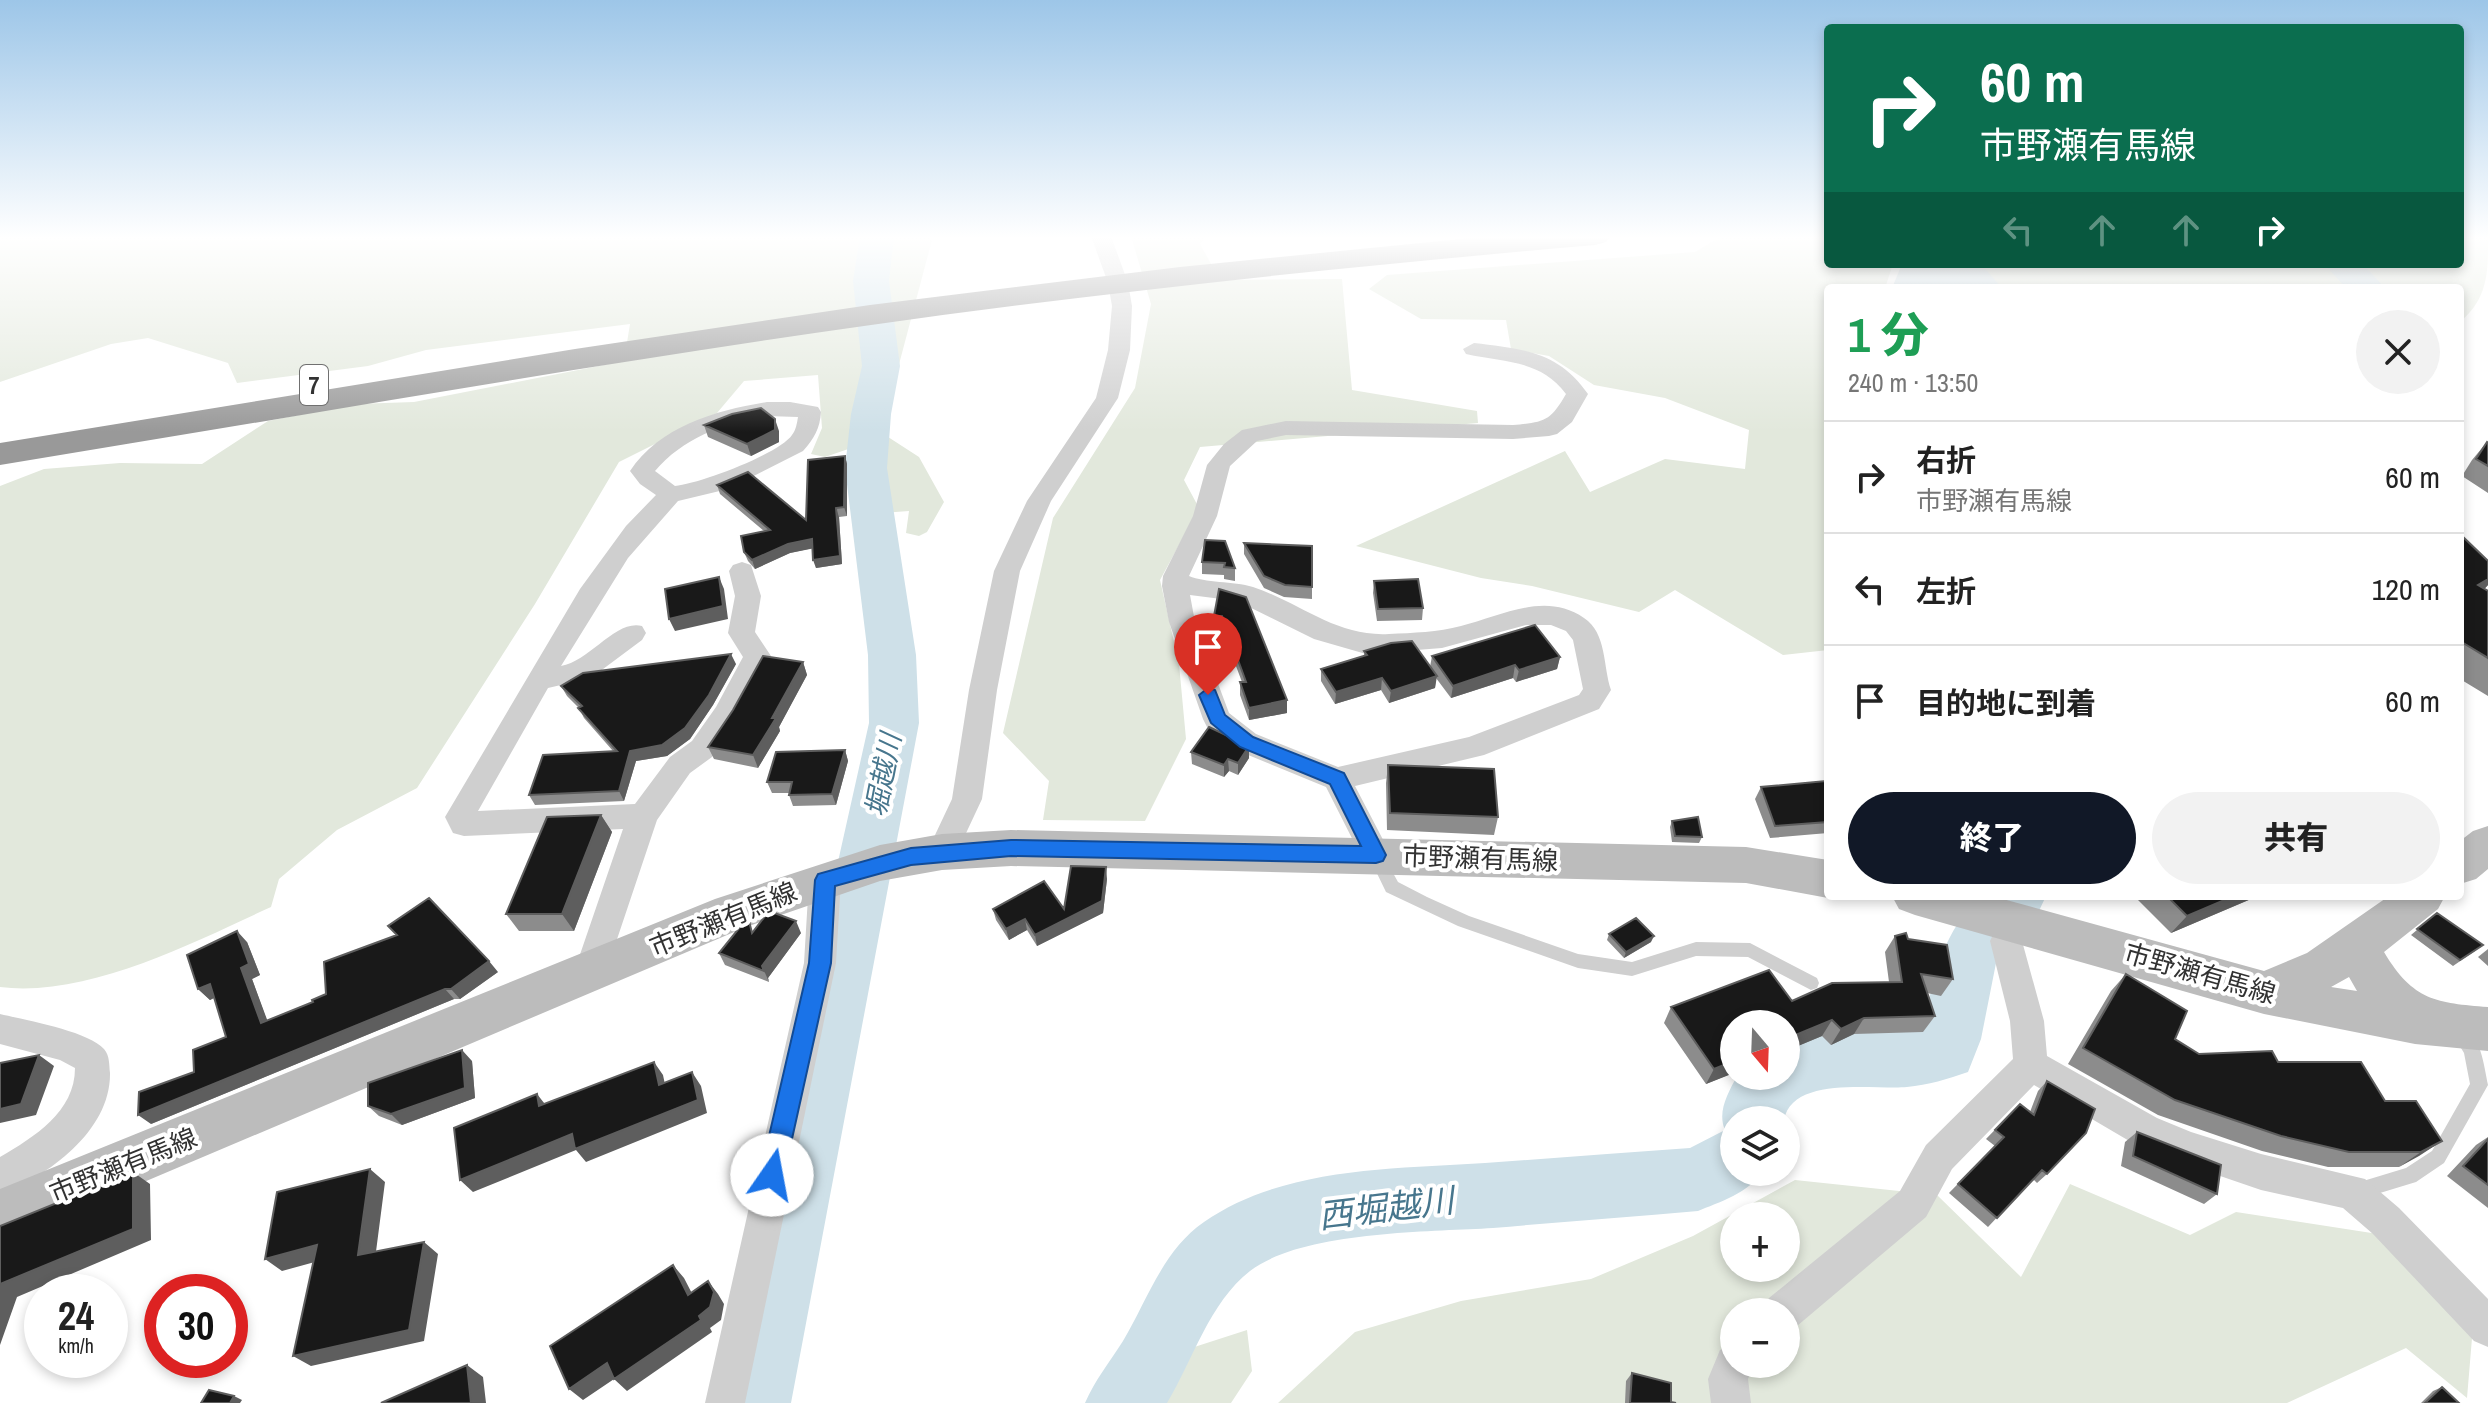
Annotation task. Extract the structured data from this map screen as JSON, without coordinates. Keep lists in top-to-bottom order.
{
  "streets": {
    "highway": ["7"],
    "main road": ["市野瀬有馬線"]
  },
  "water": ["堀越川", "西堀越川"],
  "north": "bottom",
  "page": {
    "turn": ["60 m", "市野瀬有馬線"],
    "heading": ["1 分", "240 m · 13:50"],
    "list": [
      {
        "name": "右折",
        "note": "市野瀬有馬線",
        "value": "60 m"
      },
      {
        "name": "左折",
        "value": "120 m"
      },
      {
        "name": "目的地に到着",
        "value": "60 m"
      }
    ],
    "buttons": ["終了", "共有"],
    "map_buttons": ["+", "−"],
    "speed": "24 km/h",
    "limit": "30"
  }
}
